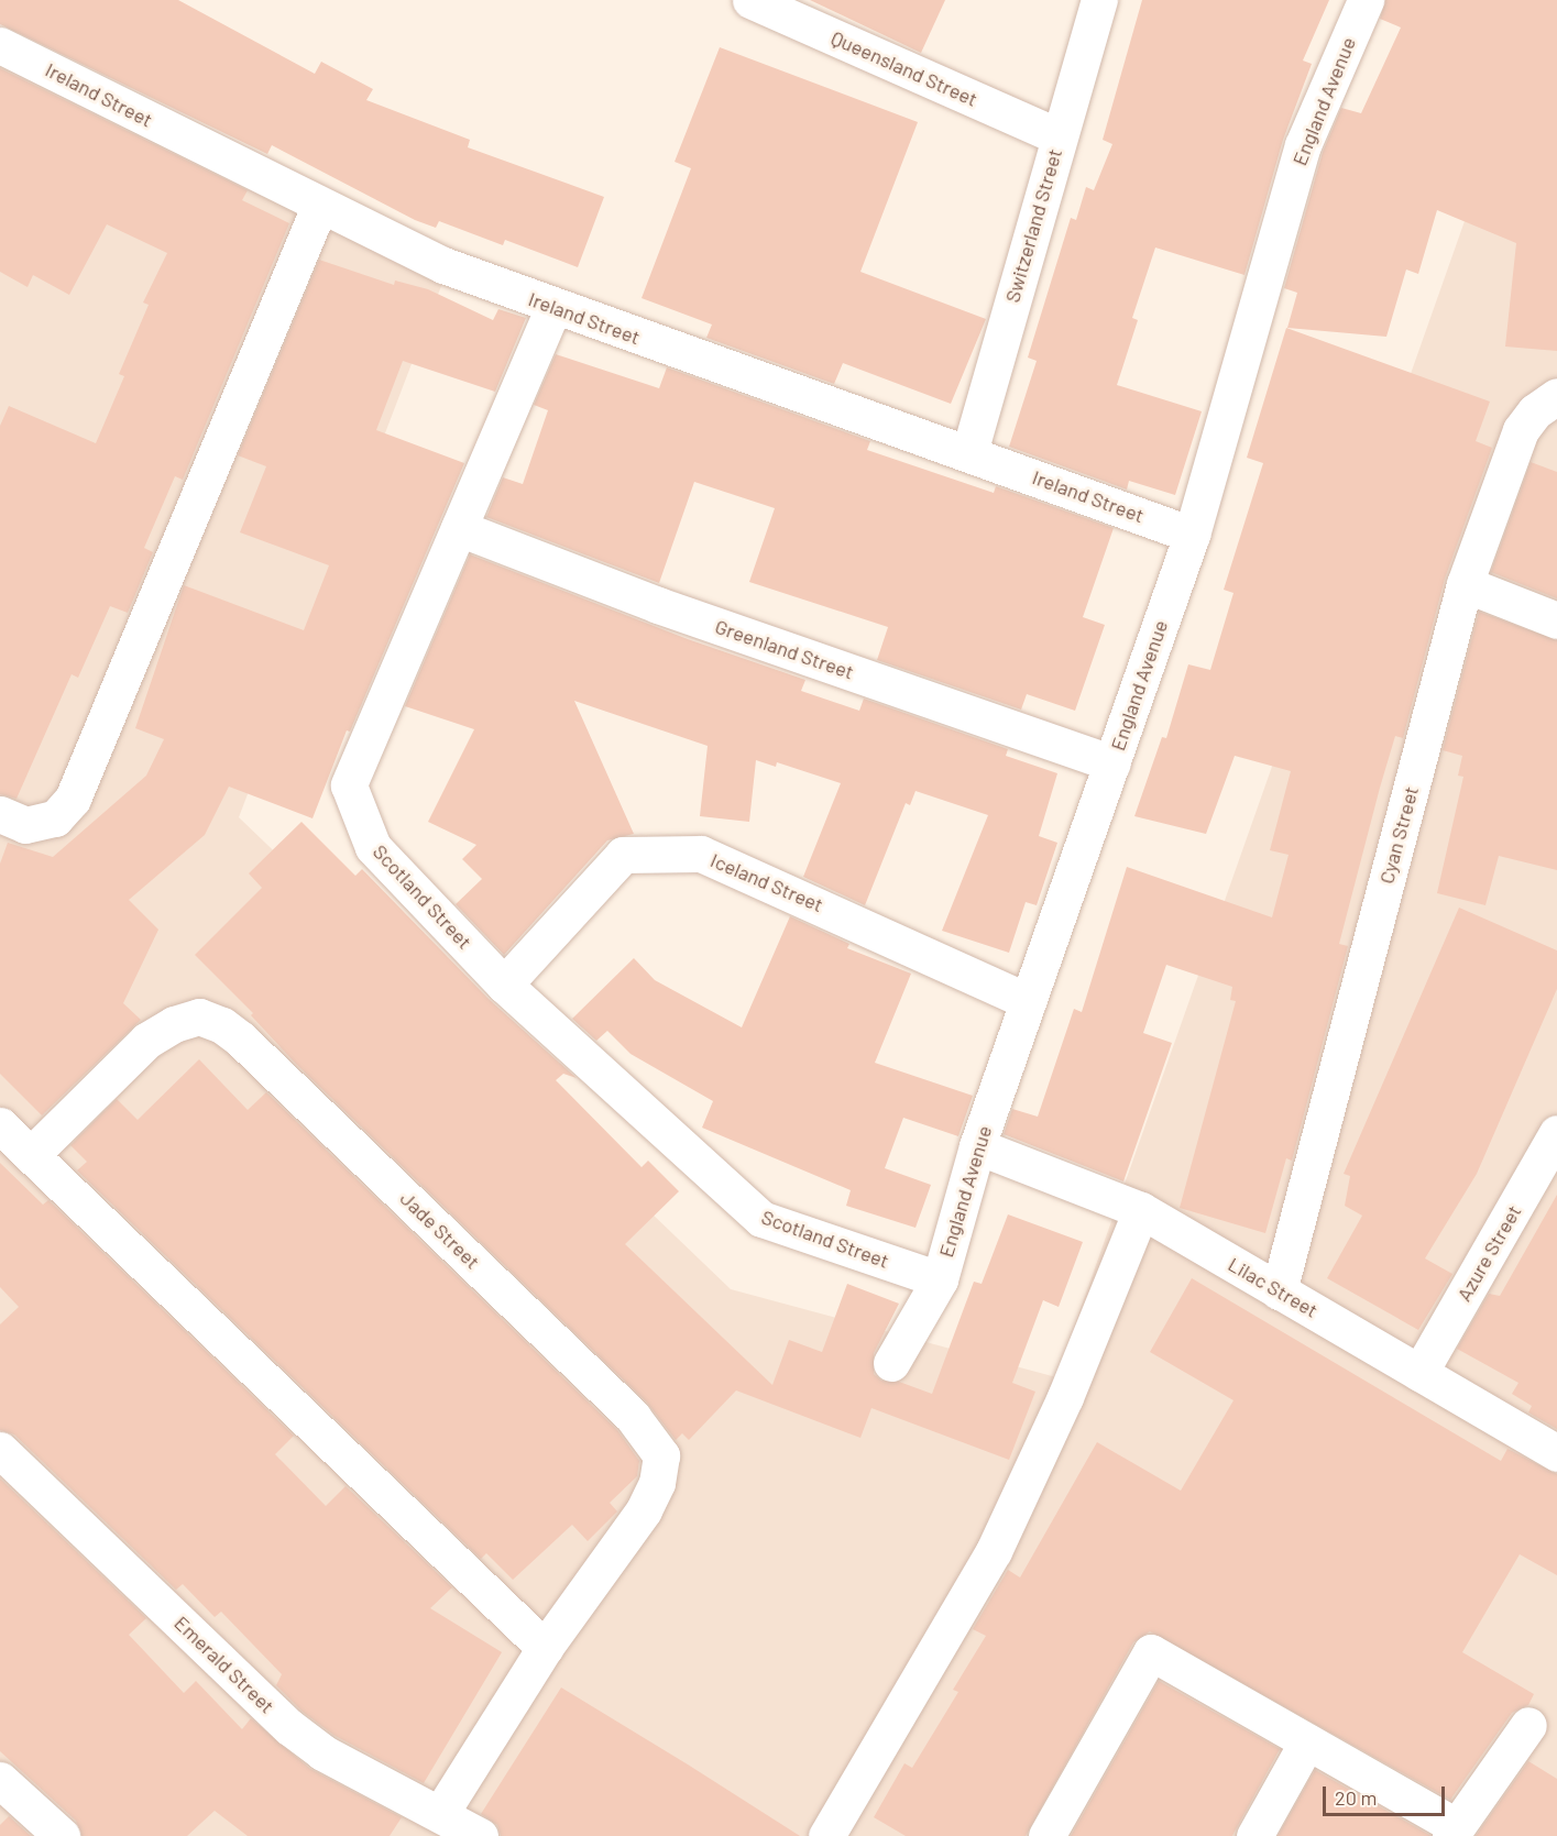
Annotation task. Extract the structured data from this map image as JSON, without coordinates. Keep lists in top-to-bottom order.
{
  "streets": {
    "street": [
      "Queensland Street",
      "Ireland Street",
      "England Avenue",
      "Switzerland Street",
      "Greenland Street",
      "Cyan Street",
      "Iceland Street",
      "Scotland Street",
      "Jade Street",
      "Azure Street",
      "Lilac Street",
      "Emerald Street"
    ]
  },
  "crossings": [
    ["Queensland Street", "Switzerland Street"],
    ["Ireland Street", "England Avenue"],
    ["Ireland Street", "Switzerland Street"],
    ["Ireland Street", "Scotland Street"],
    ["England Avenue", "Greenland Street"],
    ["England Avenue", "Iceland Street"],
    ["England Avenue", "Scotland Street"],
    ["England Avenue", "Lilac Street"],
    ["Greenland Street", "Scotland Street"],
    ["Cyan Street", "Lilac Street"],
    ["Iceland Street", "Scotland Street"],
    ["Azure Street", "Lilac Street"]
  ],
  "scale_bar": "20 m"
}
